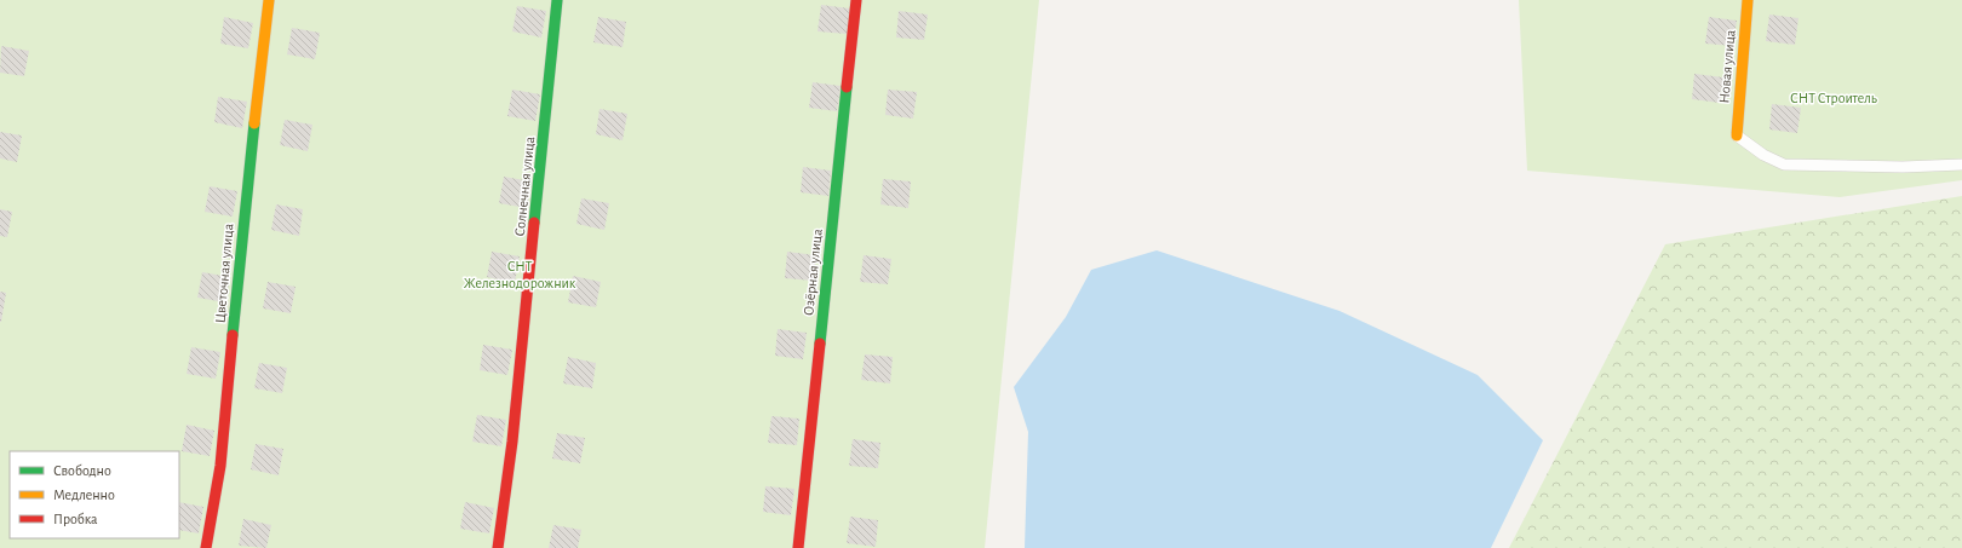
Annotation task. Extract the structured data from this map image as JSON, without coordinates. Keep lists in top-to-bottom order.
{
  "streets": {
    "street": [
      "Новая улица",
      "Солнечная улица",
      "Озёрная улица",
      "Цветочная улица"
    ]
  },
  "parks": ["СНТ Строитель", "СНТ Железнодорожник"],
  "legend": ["Свободно", "Медленно", "Пробка"]
}
